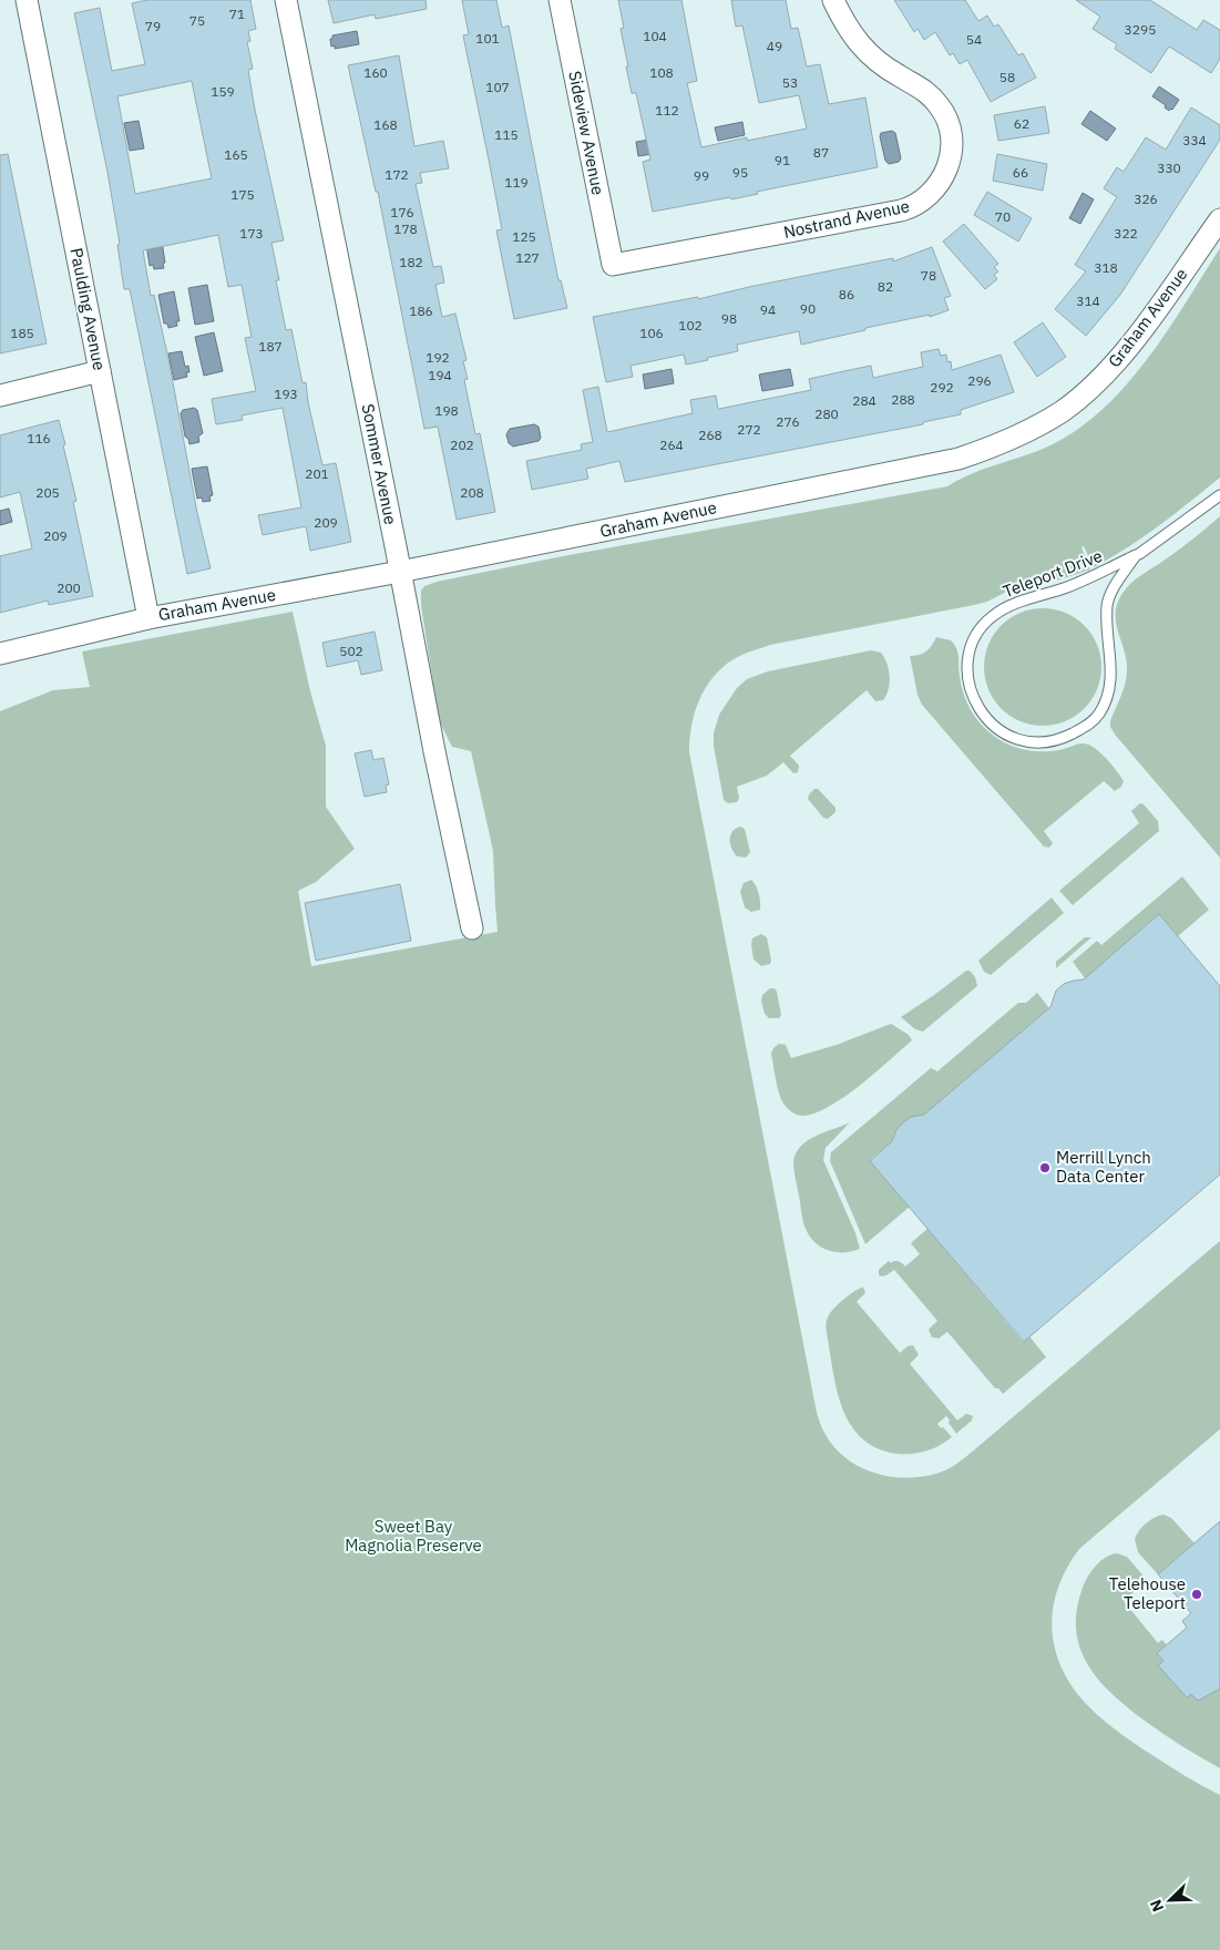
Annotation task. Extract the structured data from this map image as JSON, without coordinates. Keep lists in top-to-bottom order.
{
  "streets": {
    "street": [
      "Sideview Avenue",
      "Nostrand Avenue",
      "Paulding Avenue",
      "Graham Avenue",
      "Sommer Avenue"
    ],
    "lane": ["Teleport Drive"]
  },
  "crossings": [
    ["Sideview Avenue", "Nostrand Avenue"],
    ["Paulding Avenue", "Graham Avenue"],
    ["Graham Avenue", "Sommer Avenue"]
  ],
  "parks": ["Sweet Bay Magnolia Preserve"],
  "places": ["Merrill Lynch Data Center", "Telehouse Teleport"],
  "house_numbers": [
    "71",
    "75",
    "79",
    "3295",
    "104",
    "101",
    "54",
    "49",
    "160",
    "108",
    "58",
    "53",
    "107",
    "159",
    "112",
    "62",
    "168",
    "115",
    "334",
    "87",
    "165",
    "91",
    "330",
    "95",
    "66",
    "172",
    "99",
    "119",
    "175",
    "326",
    "176",
    "70",
    "178",
    "173",
    "322",
    "125",
    "127",
    "182",
    "318",
    "78",
    "82",
    "86",
    "314",
    "90",
    "94",
    "186",
    "98",
    "102",
    "185",
    "106",
    "187",
    "192",
    "194",
    "296",
    "292",
    "193",
    "288",
    "284",
    "198",
    "280",
    "276",
    "272",
    "268",
    "116",
    "202",
    "264",
    "201",
    "205",
    "208",
    "209",
    "209",
    "200",
    "502"
  ],
  "north": "bottom left"
}
